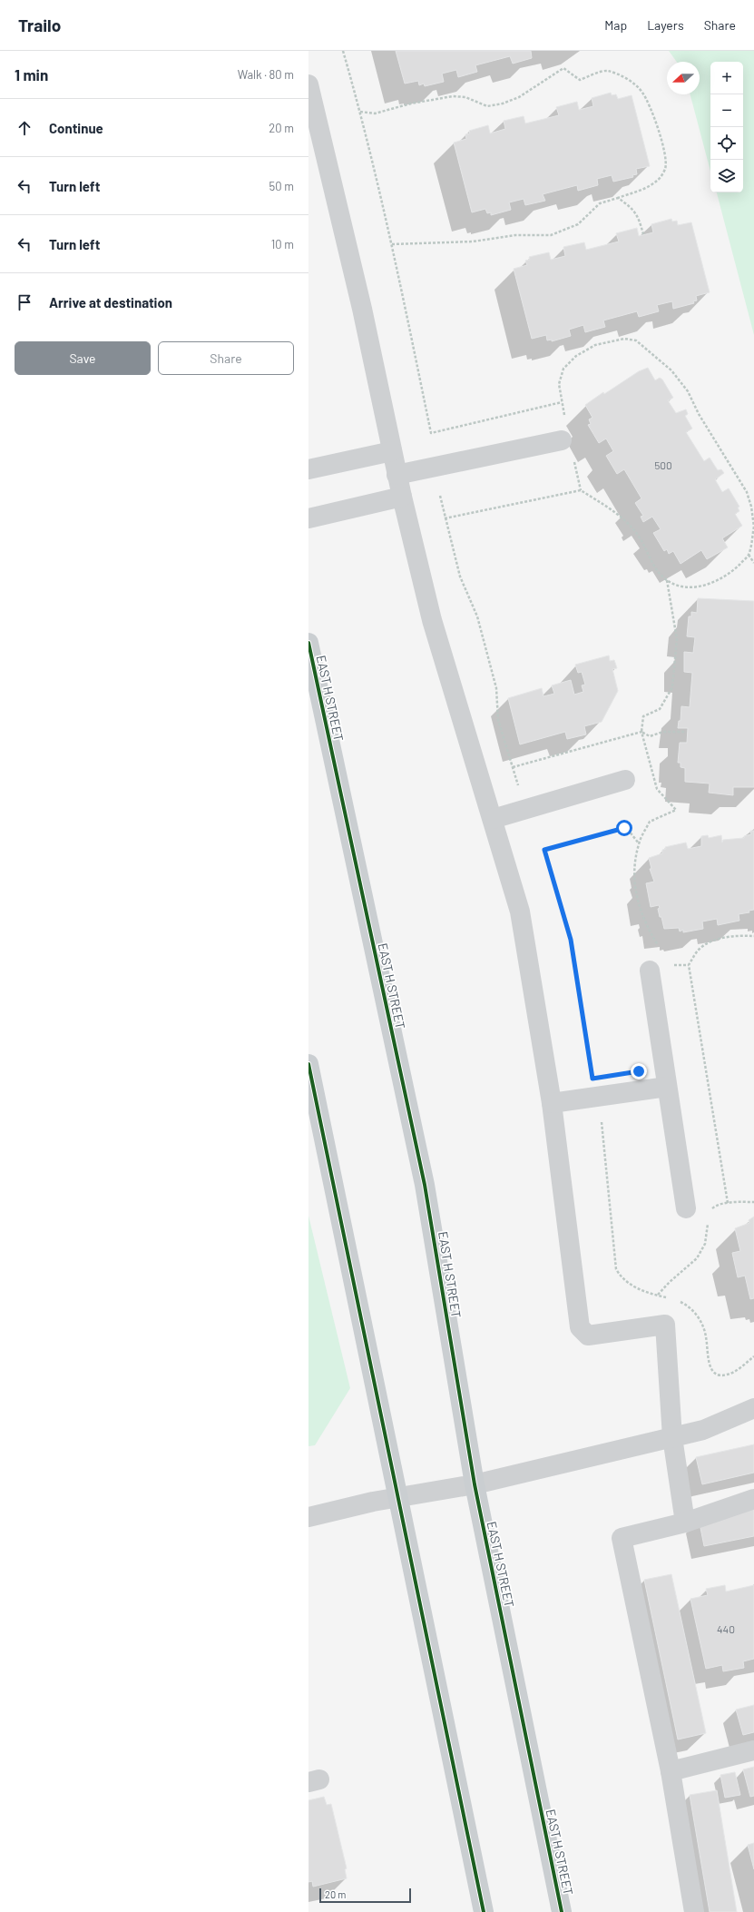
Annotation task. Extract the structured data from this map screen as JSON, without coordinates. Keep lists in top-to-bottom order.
{
  "streets": {
    "main road": ["EAST H STREET"]
  },
  "house_numbers": ["500", "440"],
  "scale_bar": "20 m",
  "north": "left",
  "page": {
    "header": "Trailo",
    "nav": ["Map", "Layers", "Share"],
    "heading": ["1 min", "Walk · 80 m"],
    "map_buttons": ["+", "−"],
    "list": [
      ["Continue", "20 m"],
      ["Turn left", "50 m"],
      ["Turn left", "10 m"],
      "Arrive at destination"
    ],
    "buttons": ["Save", "Share"],
    "scale": "20 m"
  }
}
